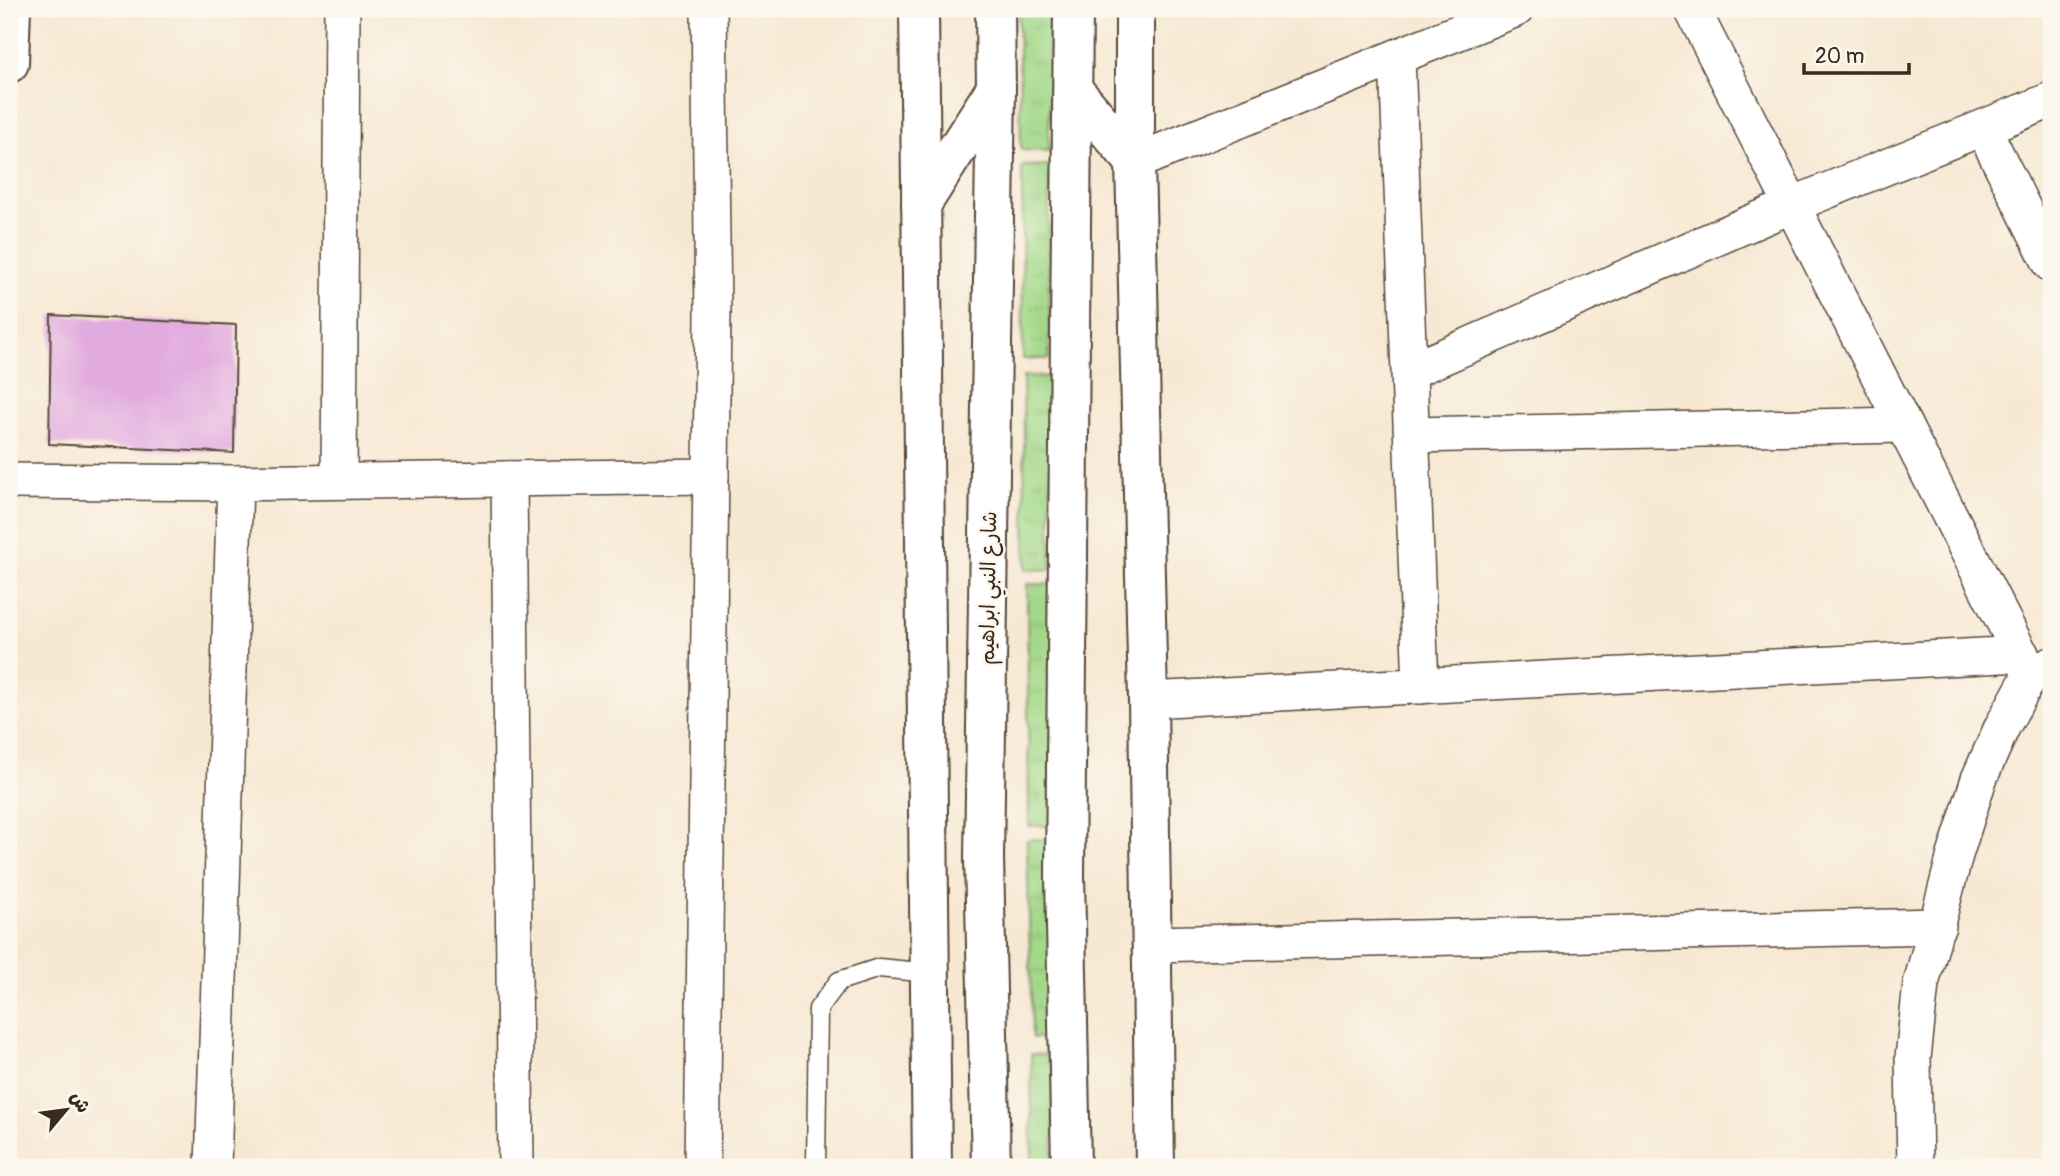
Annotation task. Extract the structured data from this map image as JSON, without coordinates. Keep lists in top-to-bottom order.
{
  "streets": {
    "main road": ["شارع النبي ابراهيم"]
  },
  "scale_bar": "20 m",
  "north": "top right"
}
